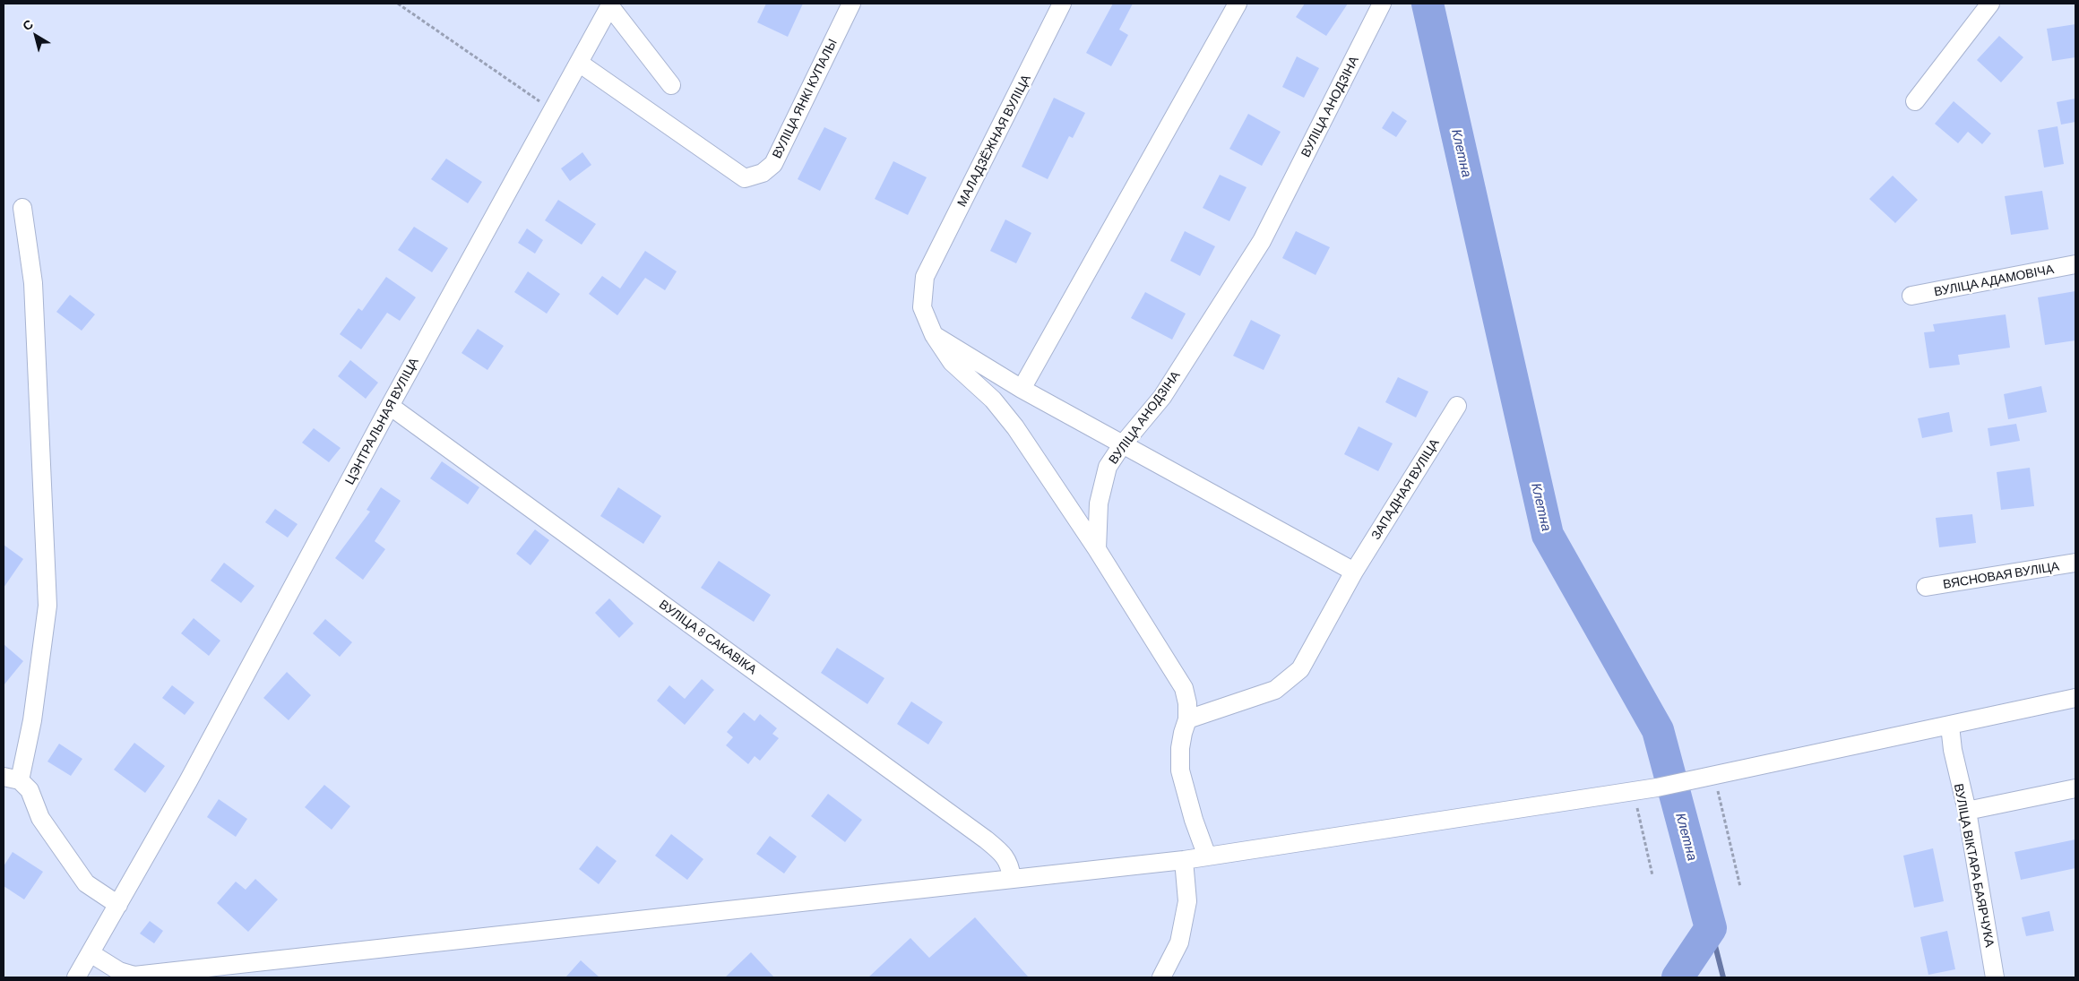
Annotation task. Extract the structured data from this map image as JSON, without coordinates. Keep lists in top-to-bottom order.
{
  "streets": {
    "street": [
      "ВУЛІЦА ЯНКІ КУПАЛЫ",
      "ВУЛІЦА АНОДЗІНА",
      "МАЛАДЗЁЖНАЯ ВУЛІЦА",
      "ВУЛІЦА АДАМОВІЧА",
      "ЦЭНТРАЛЬНАЯ ВУЛІЦА",
      "ЗАПАДНАЯ ВУЛІЦА",
      "ВЯСНОВАЯ ВУЛІЦА",
      "ВУЛІЦА 8 САКАВІКА",
      "ВУЛІЦА ВІКТАРА БАЯРЧУКА"
    ]
  },
  "crossings": [
    ["ВУЛІЦА ЯНКІ КУПАЛЫ", "ЦЭНТРАЛЬНАЯ ВУЛІЦА"],
    ["ЦЭНТРАЛЬНАЯ ВУЛІЦА", "ВУЛІЦА 8 САКАВІКА"]
  ],
  "water": ["Клетна"],
  "north": "top left"
}
